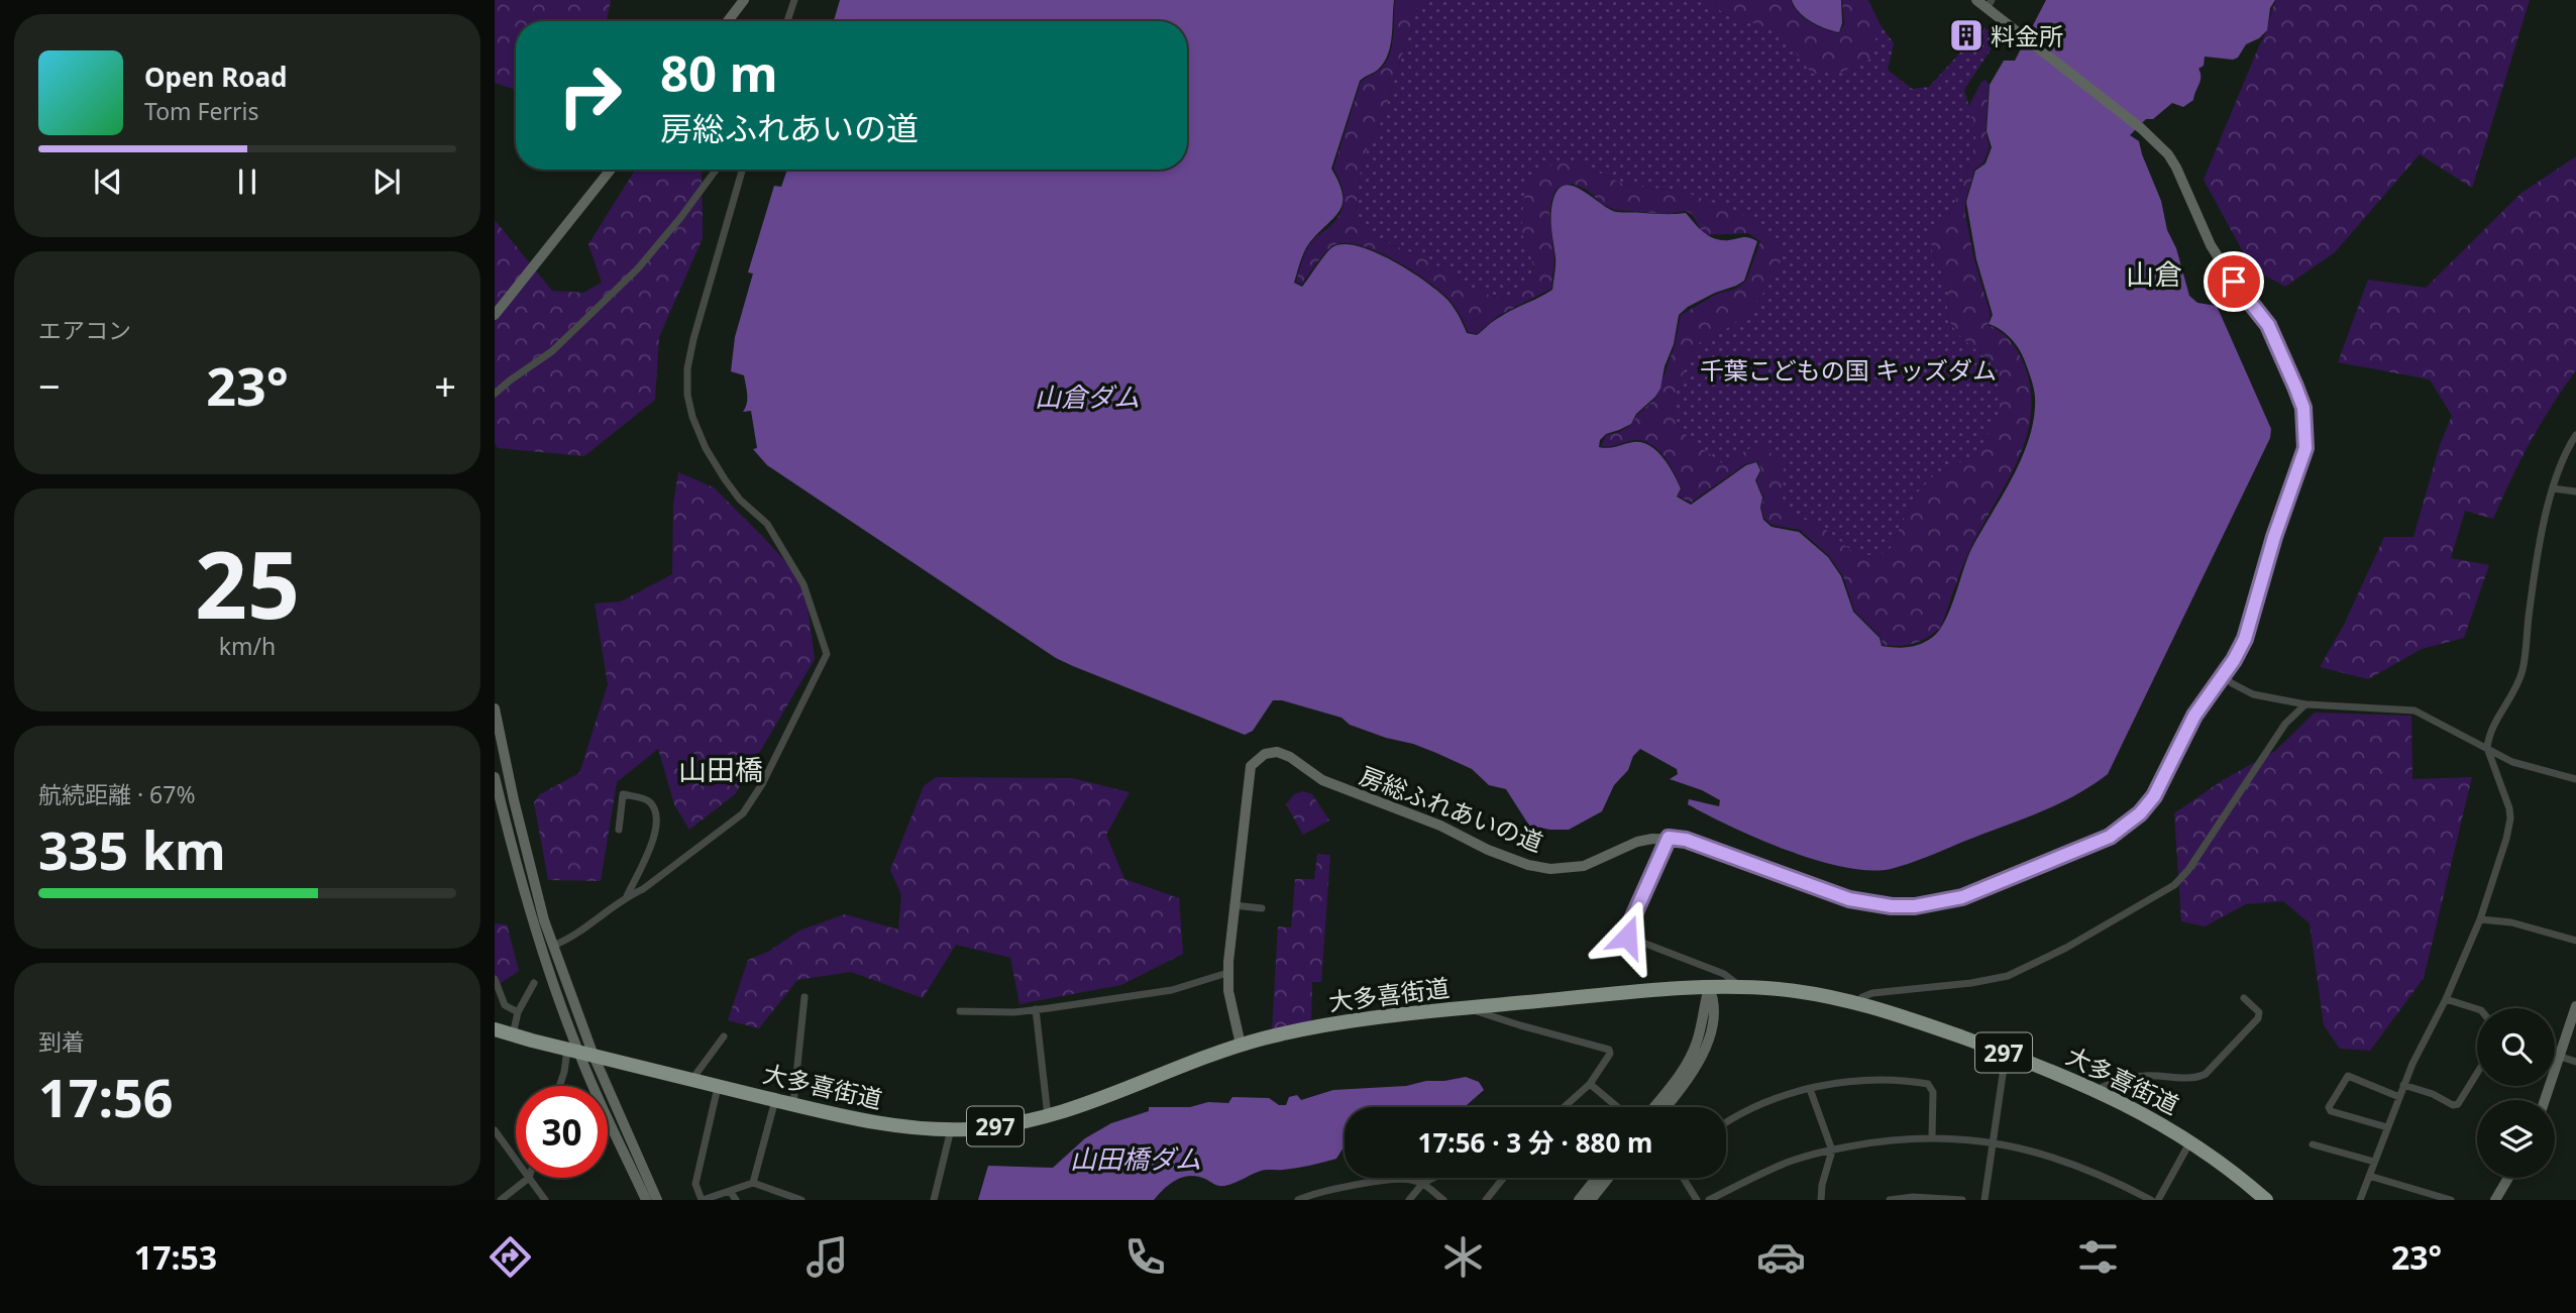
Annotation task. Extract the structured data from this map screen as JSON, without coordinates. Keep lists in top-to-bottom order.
{
  "streets": {
    "highway": ["大多喜街道", "297"],
    "street": ["房総ふれあいの道"]
  },
  "crossings": [
    ["房総ふれあいの道", "大多喜街道"]
  ],
  "districts": ["山倉", "山田橋"],
  "water": ["山倉ダム", "山田橋ダム"],
  "parks": ["千葉こどもの国 キッズダム"],
  "places": {
    "building": ["料金所"]
  },
  "page": {
    "turn": ["80 m", "房総ふれあいの道"],
    "song": ["Open Road", "Tom Ferris"],
    "tile": [
      "エアコン",
      ["25", "km/h"],
      ["航続距離 · 67%", "335 km"],
      ["到着", "17:56"]
    ],
    "heat": ["−", "23°", "+"],
    "limit": "30",
    "trip": "17:56 · 3 分 · 880 m",
    "tabs": ["17:53", "23°"]
  }
}
